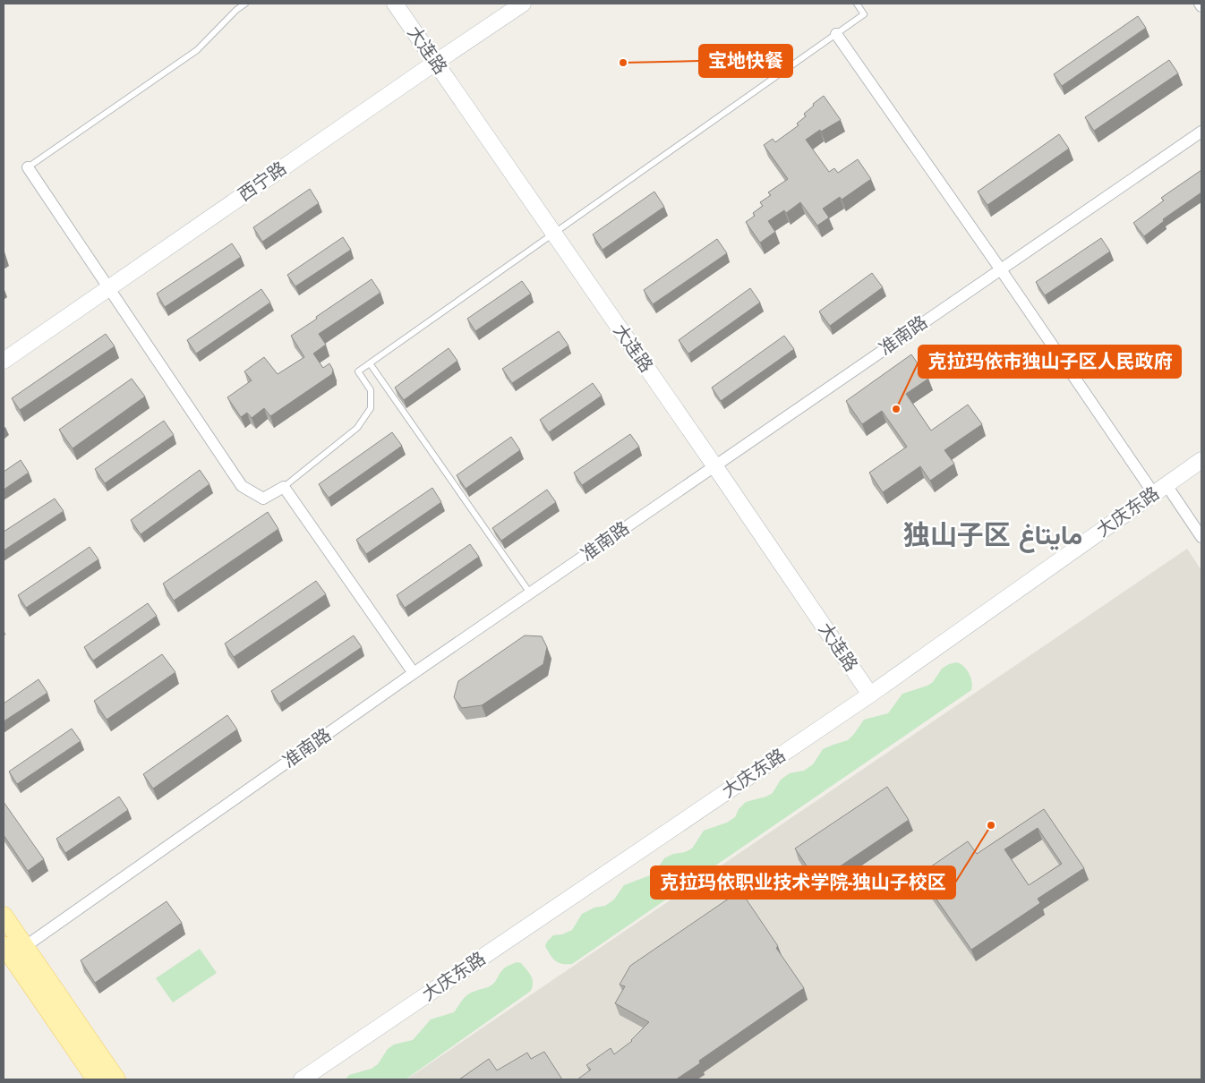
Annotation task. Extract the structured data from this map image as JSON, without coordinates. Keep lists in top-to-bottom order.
{
  "streets": {
    "street": [
      "大连路",
      "西宁路",
      "准南路",
      "大庆东路"
    ]
  },
  "crossings": [
    ["大连路", "西宁路"],
    ["大连路", "准南路"],
    ["大连路", "大庆东路"]
  ],
  "districts": ["独山子区 مايتاغ"],
  "places": ["宝地快餐", "克拉玛依市独山子区人民政府", "克拉玛依职业技术学院-独山子校区"]
}
